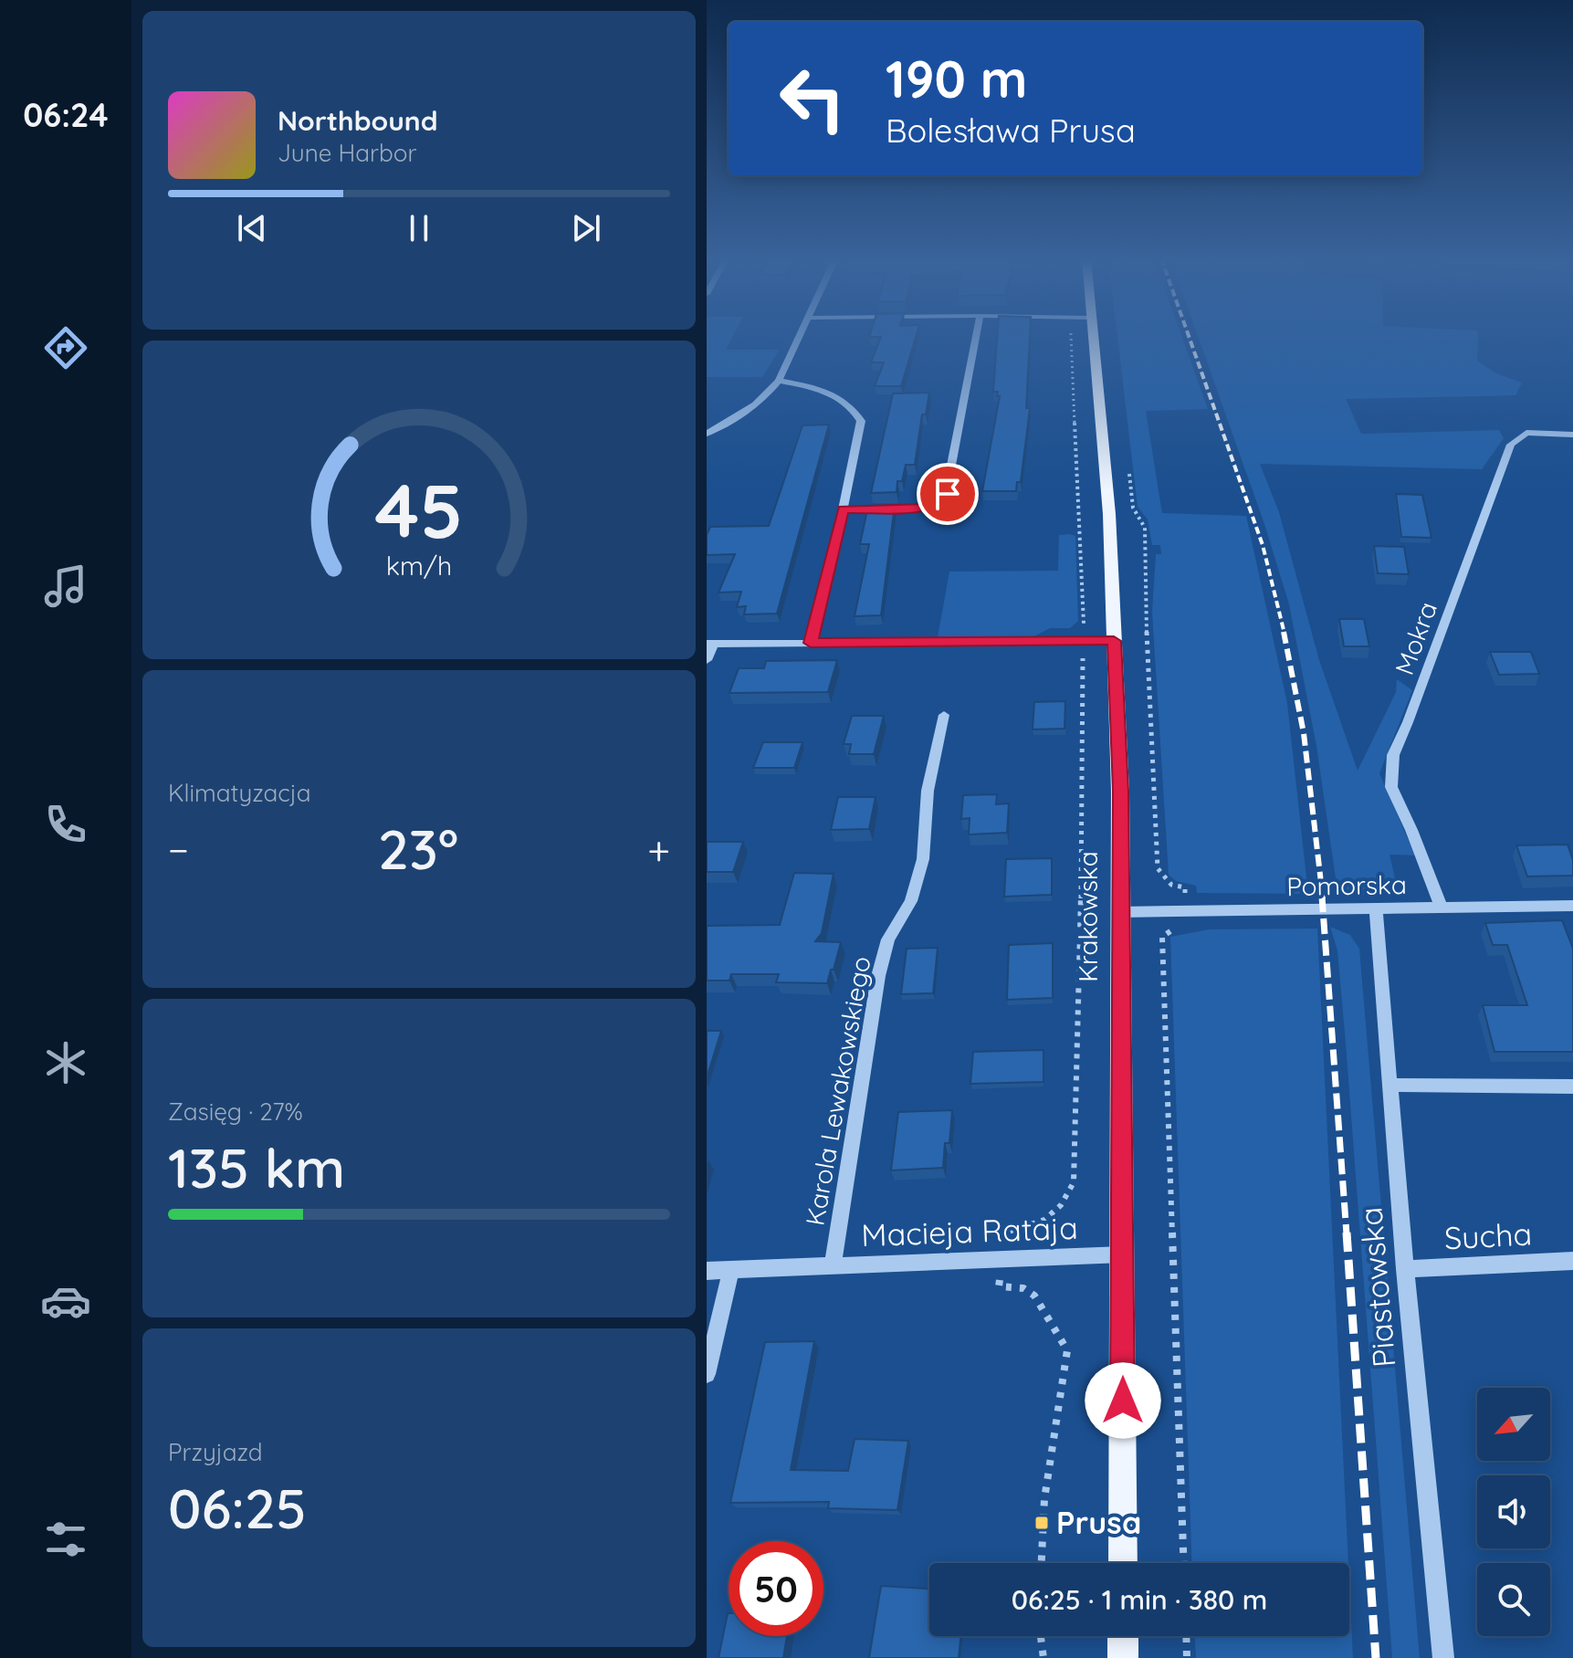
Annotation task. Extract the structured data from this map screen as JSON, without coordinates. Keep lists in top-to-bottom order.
{
  "streets": {
    "main road": ["Krakowska"],
    "street": [
      "Mokra",
      "Pomorska",
      "Karola Lewakowskiego",
      "Macieja Rataja",
      "Sucha",
      "Piastowska"
    ]
  },
  "crossings": [
    ["Mokra", "Pomorska"],
    ["Pomorska", "Krakowska"],
    ["Pomorska", "Piastowska"],
    ["Krakowska", "Macieja Rataja"],
    ["Karola Lewakowskiego", "Macieja Rataja"],
    ["Sucha", "Piastowska"]
  ],
  "places": {
    "transit": ["Prusa"]
  },
  "north": "bottom left",
  "page": {
    "tabs": "06:24",
    "turn": ["190 m", "Bolesława Prusa"],
    "song": ["Northbound", "June Harbor"],
    "tile": [
      "Klimatyzacja",
      ["Zasięg · 27%", "135 km"],
      ["Przyjazd", "06:25"]
    ],
    "heat": ["−", "23°", "+"],
    "limit": "50",
    "trip": "06:25 · 1 min · 380 m",
    "gauge": ["45", "km/h"]
  }
}
